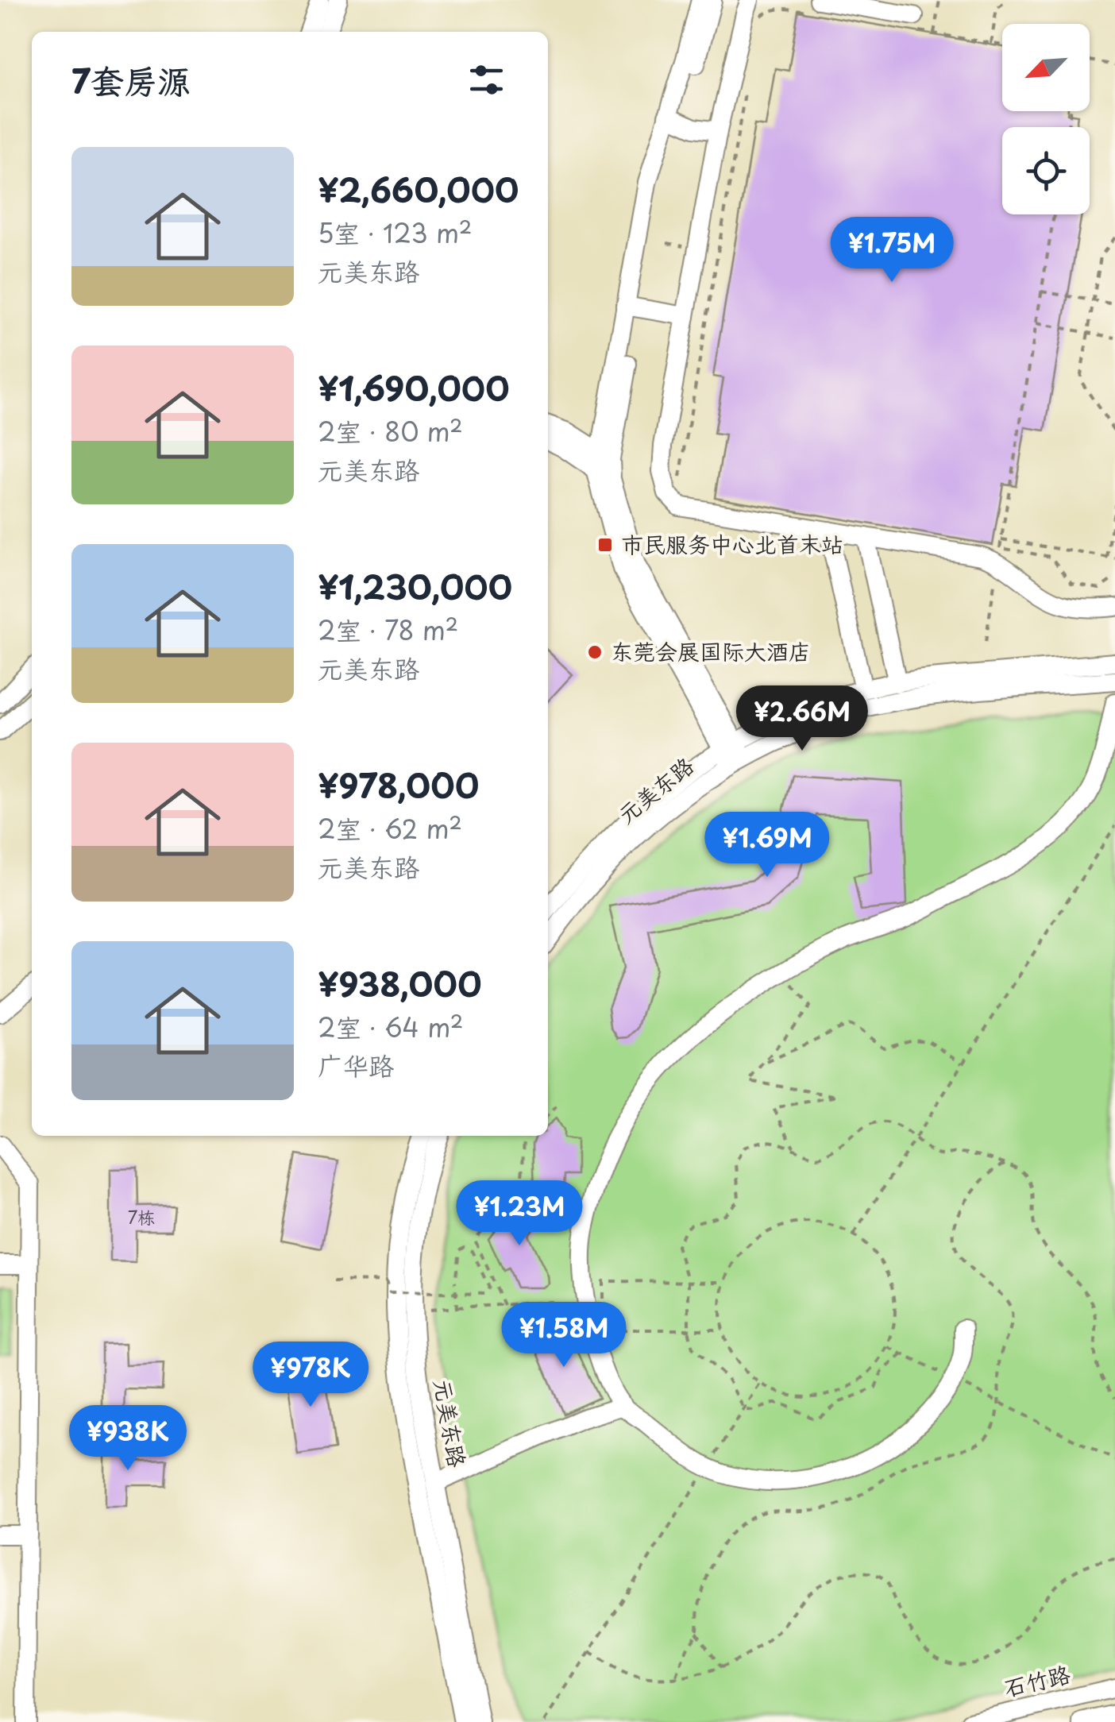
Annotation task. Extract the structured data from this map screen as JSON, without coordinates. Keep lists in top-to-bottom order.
{
  "streets": {
    "street": ["元美东路", "石竹路"]
  },
  "places": {
    "transit": ["市民服务中心北首末站"],
    "other": ["东莞会展国际大酒店"]
  },
  "house_numbers": ["7栋"],
  "north": "bottom left",
  "page": {
    "heading": "7套房源",
    "list": [
      {
        "name": "¥2,660,000",
        "note": "5室 · 123 m² · 元美东路"
      },
      {
        "name": "¥1,690,000",
        "note": "2室 · 80 m² · 元美东路"
      },
      {
        "name": "¥1,230,000",
        "note": "2室 · 78 m² · 元美东路"
      },
      {
        "name": "¥978,000",
        "note": "2室 · 62 m² · 元美东路"
      },
      {
        "name": "¥938,000",
        "note": "2室 · 64 m² · 广华路"
      }
    ],
    "price": [
      "¥1.75M",
      "¥2.66M",
      "¥1.69M",
      "¥1.23M",
      "¥1.58M",
      "¥978K",
      "¥938K"
    ]
  }
}
